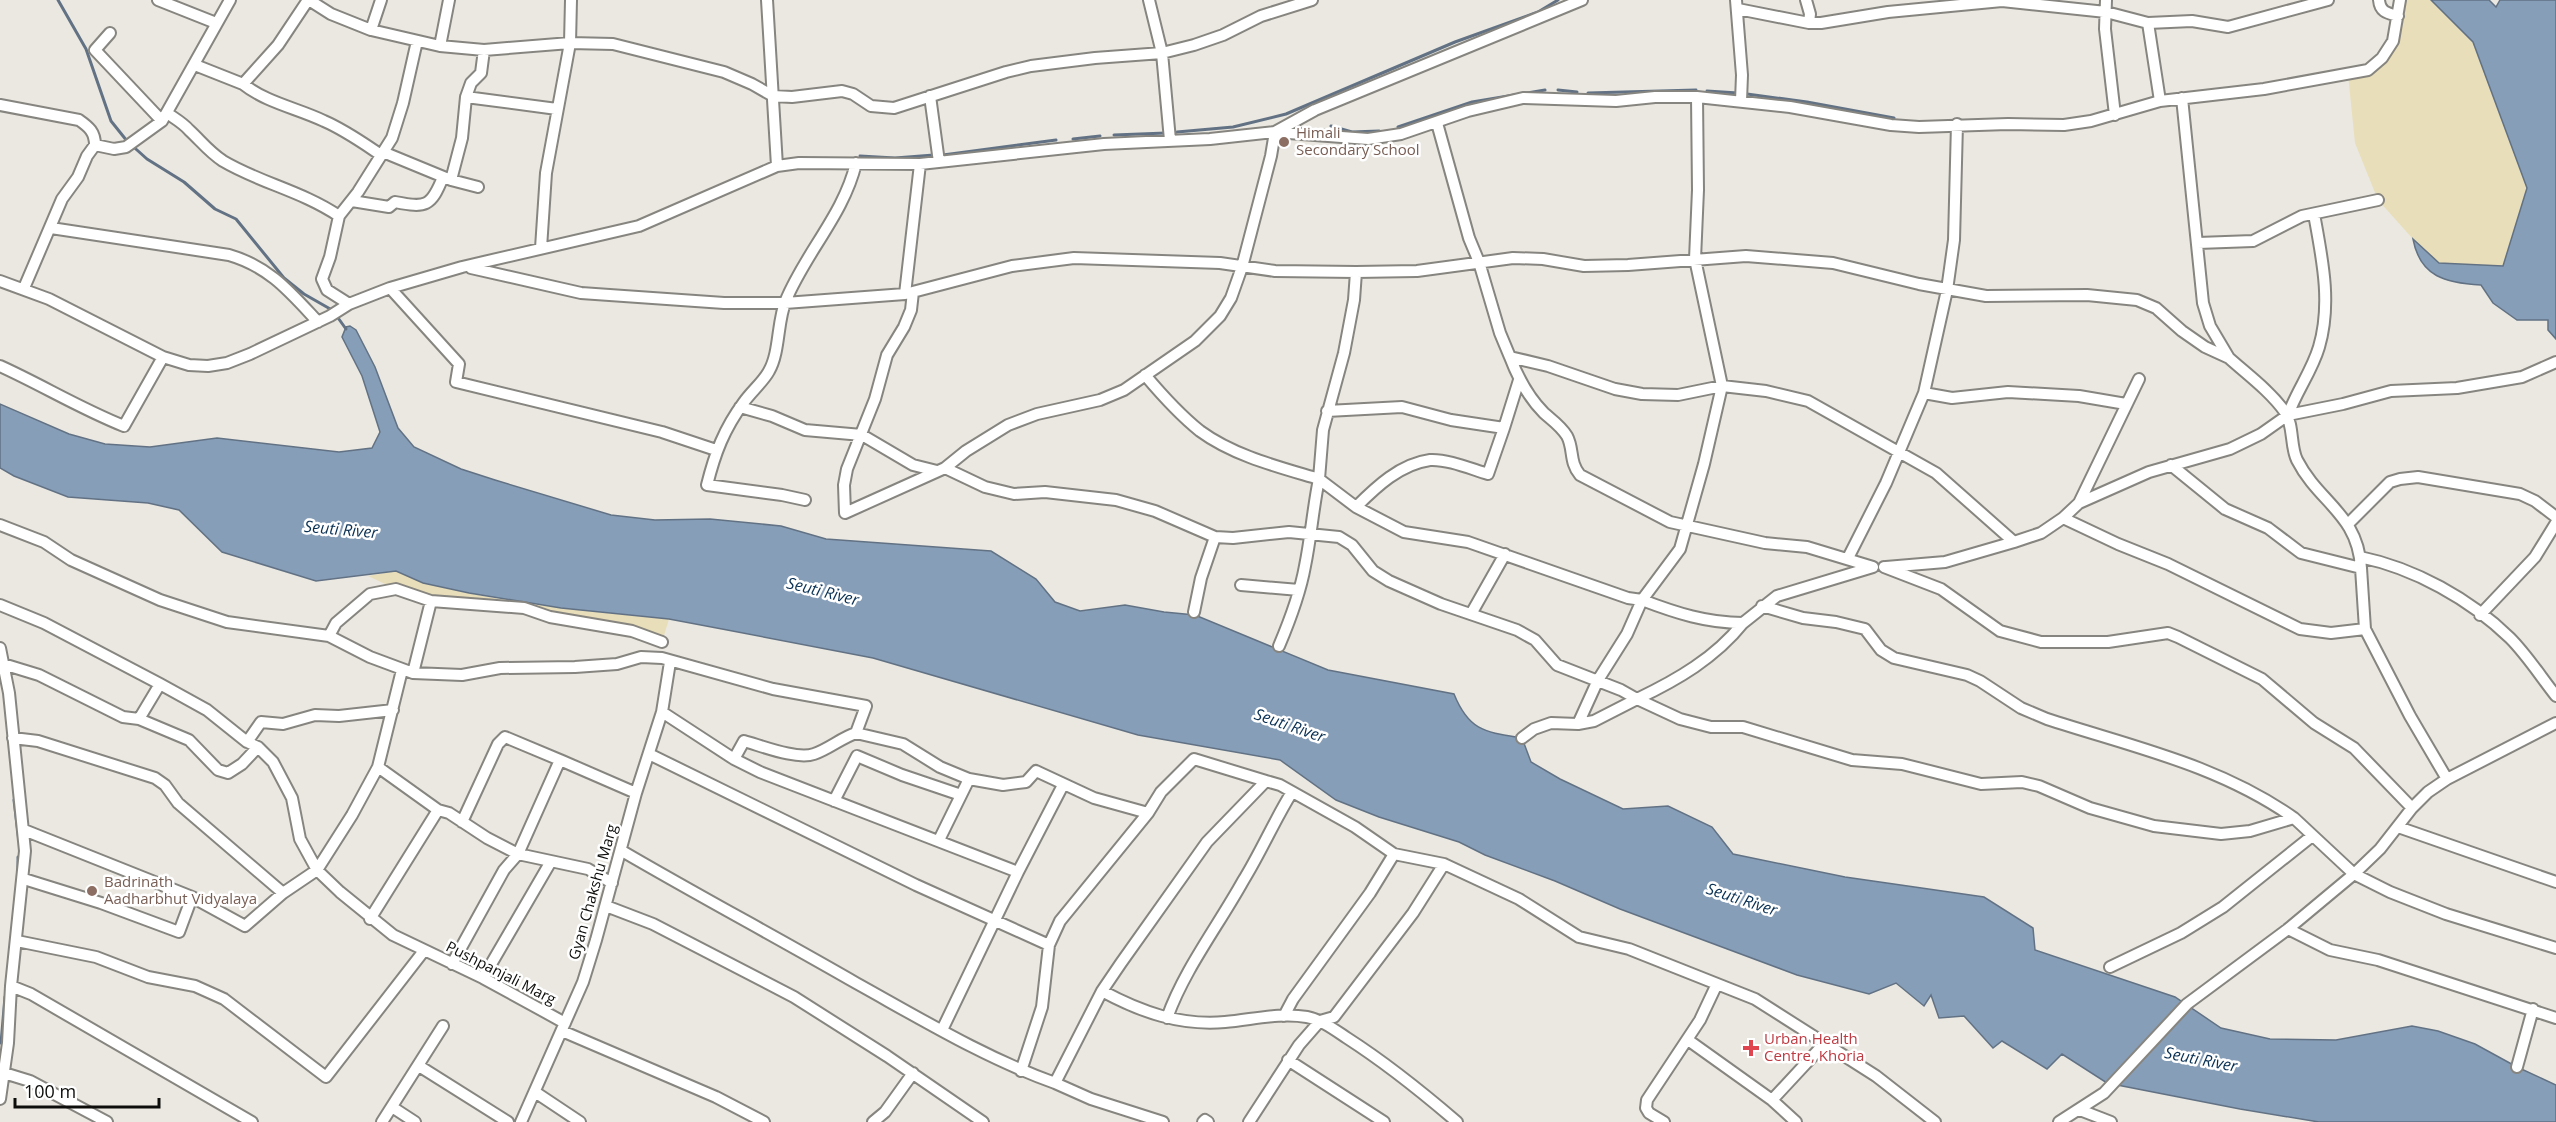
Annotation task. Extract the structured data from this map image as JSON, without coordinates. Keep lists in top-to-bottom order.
{
  "streets": {
    "street": ["Gyan Chakshu Marg", "Pushpanjali Marg"]
  },
  "crossings": [
    ["Gyan Chakshu Marg", "Pushpanjali Marg"]
  ],
  "water": ["Seuti River"],
  "places": {
    "other": ["Himali Secondary School", "Badrinath Aadharbhut Vidyalaya"],
    "health": ["Urban Health Centre, Khoria"]
  },
  "scale_bar": "100 m"
}
